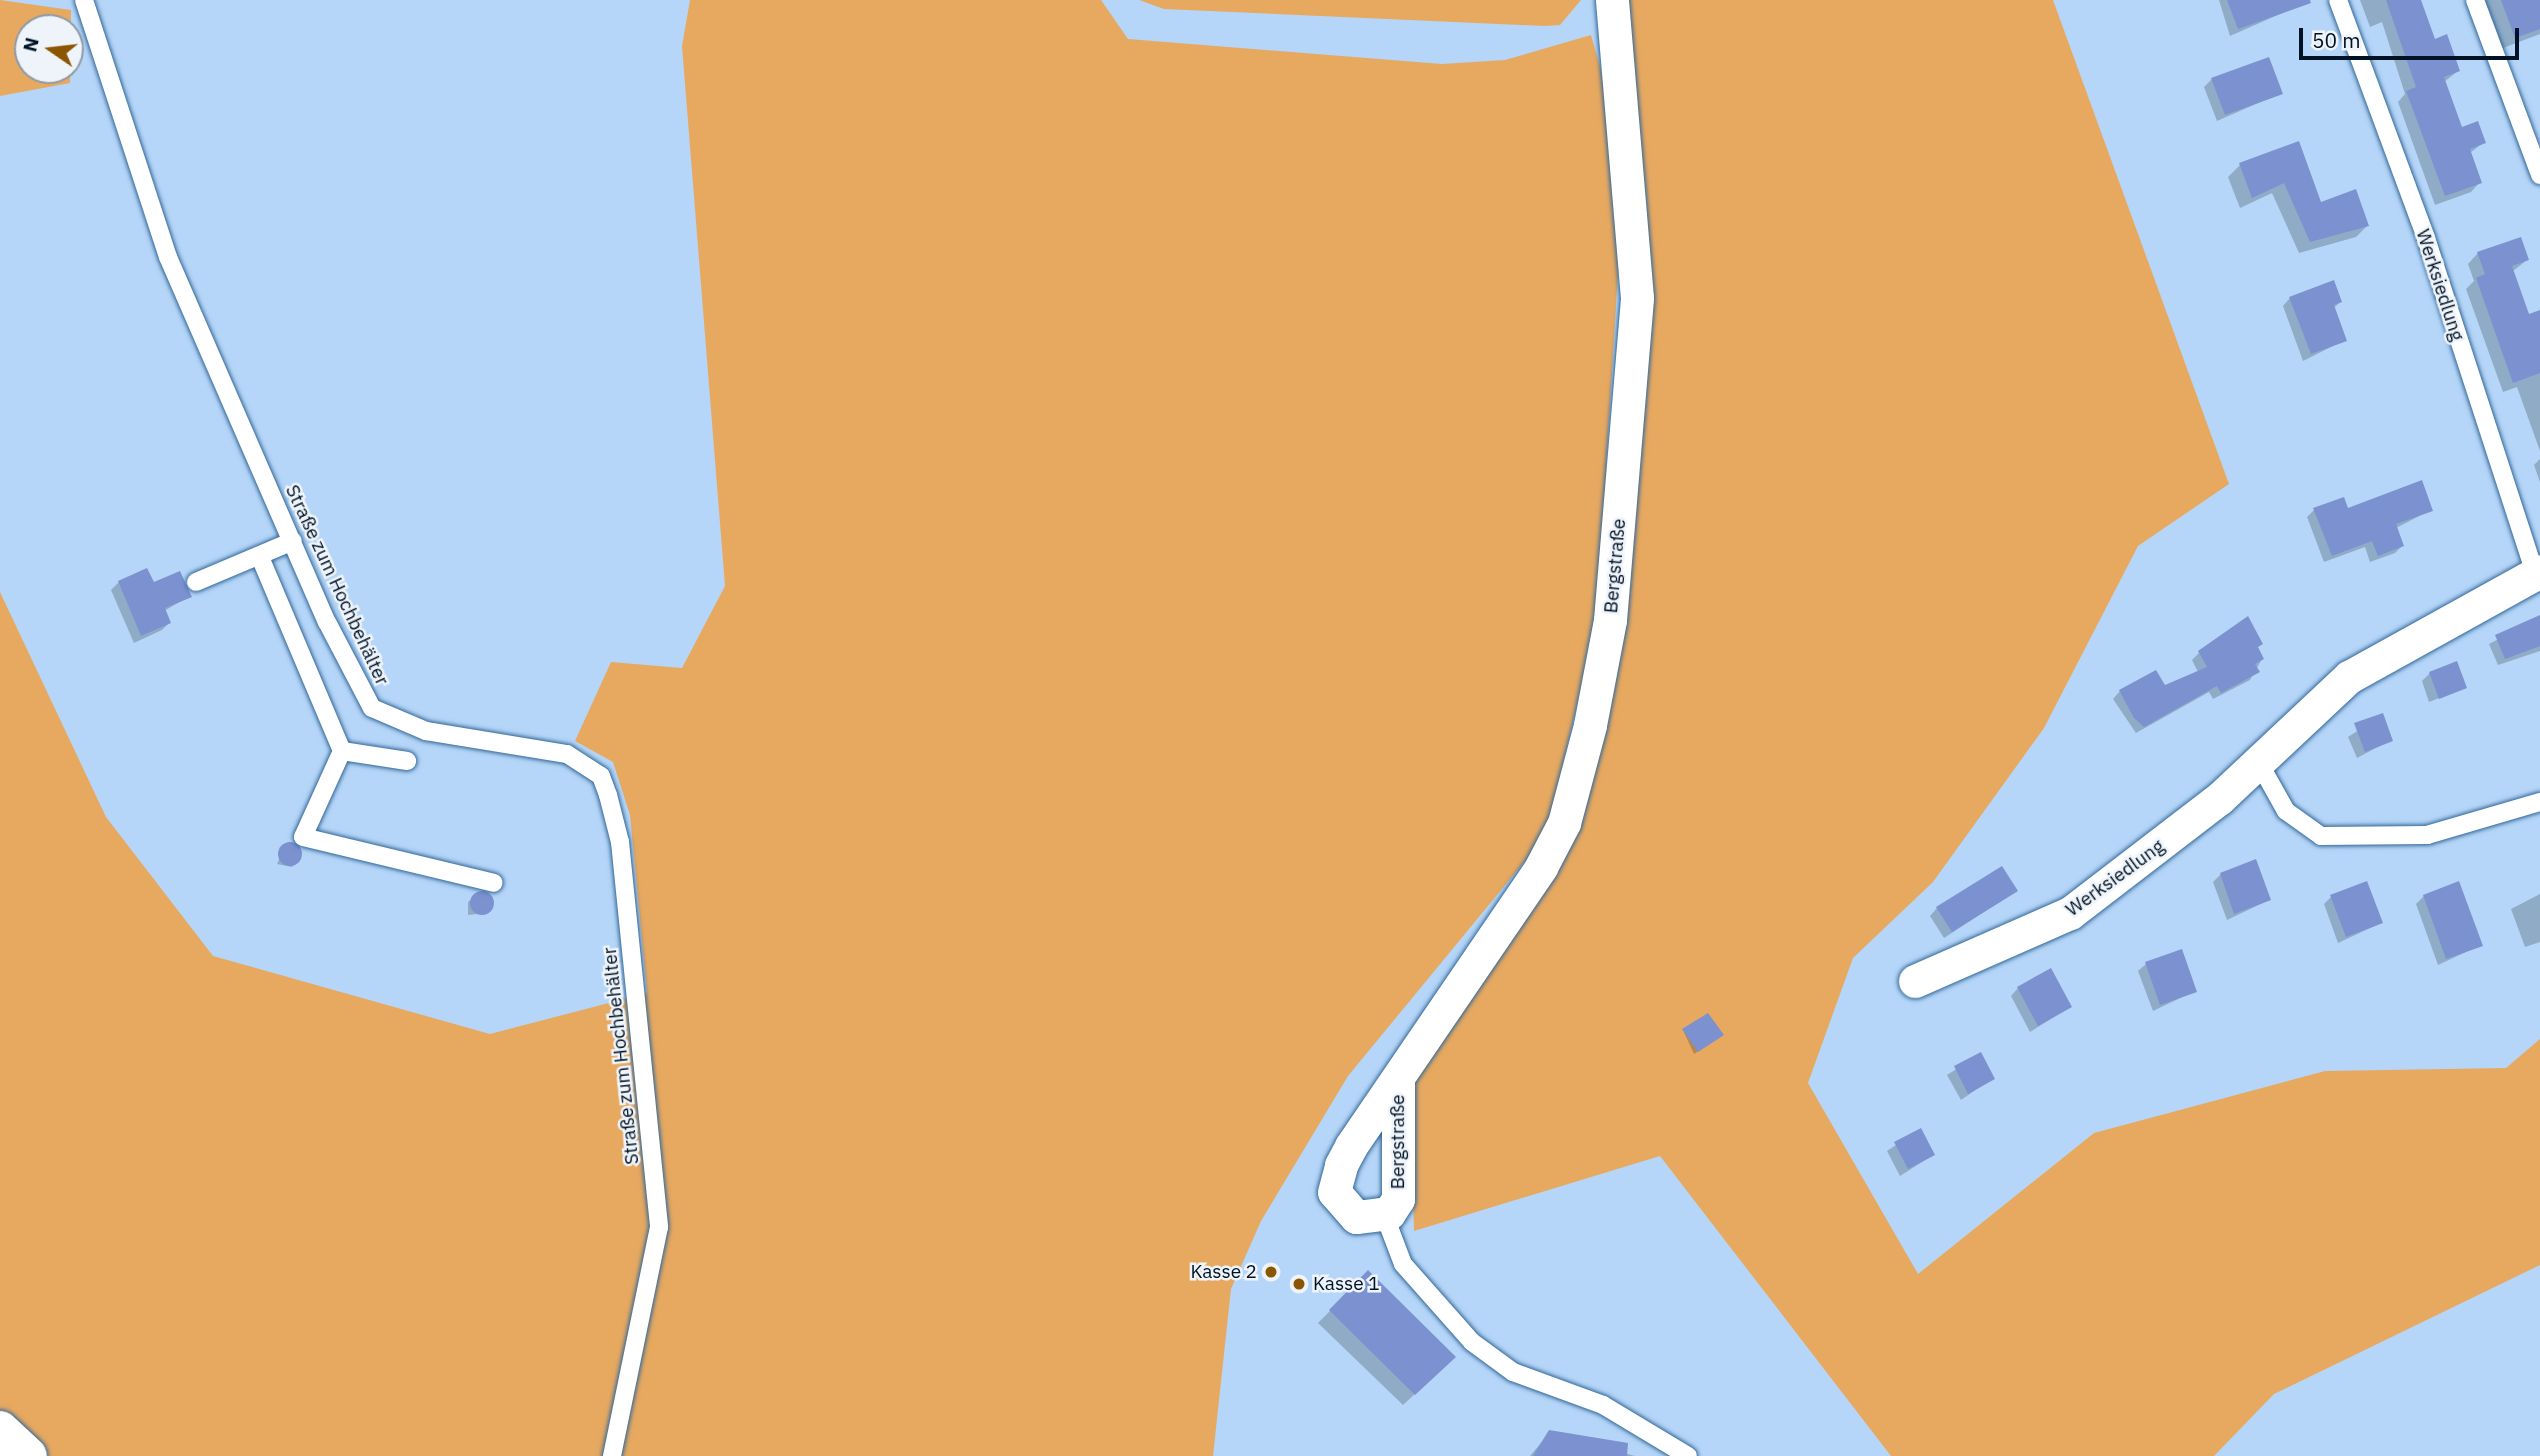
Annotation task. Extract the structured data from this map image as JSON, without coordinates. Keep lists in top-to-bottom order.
{
  "streets": {
    "street": ["Werksiedlung", "Bergstraße"],
    "lane": ["Straße zum Hochbehälter"]
  },
  "places": ["Kasse 2", "Kasse 1"],
  "scale_bar": "50 m",
  "north": "left"
}
